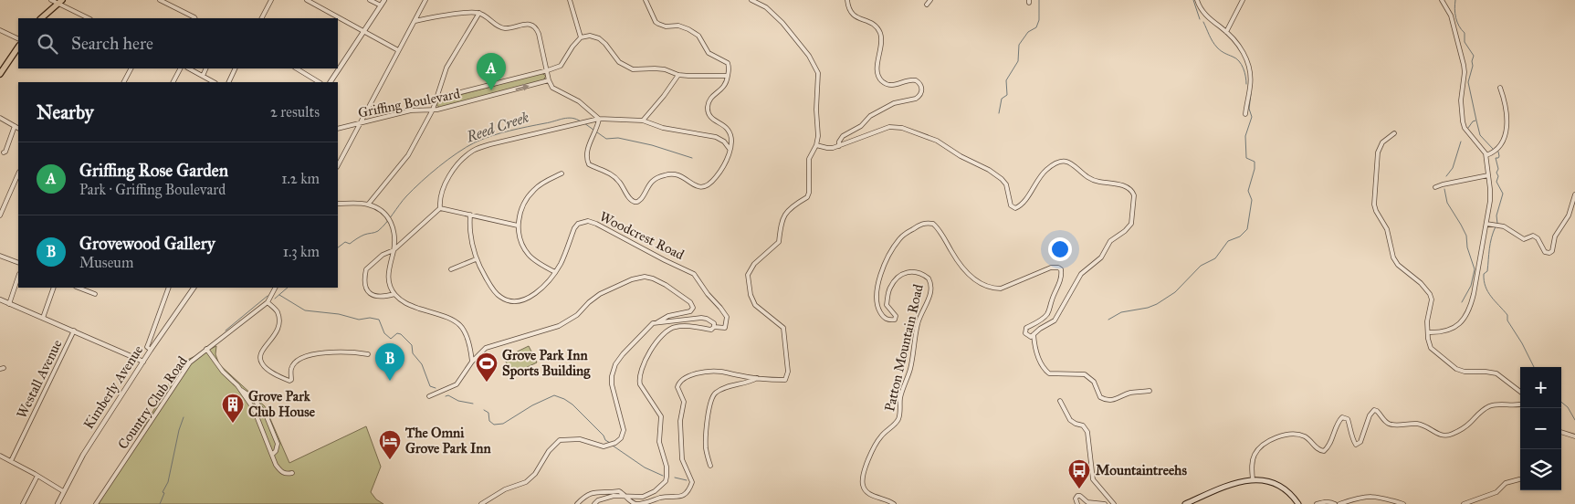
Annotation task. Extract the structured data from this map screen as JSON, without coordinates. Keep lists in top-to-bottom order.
{
  "streets": {
    "street": [
      "Griffing Boulevard",
      "Woodcrest Road",
      "Patton Mountain Road",
      "Westall Avenue",
      "Kimberly Avenue",
      "Country Club Road"
    ]
  },
  "water": ["Reed Creek"],
  "places": {
    "sports": ["Grove Park Inn Sports Building"],
    "building": ["Grove Park Club House"],
    "hotel": ["The Omni Grove Park Inn"],
    "bus stop": ["Mountaintreehs"]
  },
  "page": {
    "search": "Search here",
    "pins": ["A", "B"],
    "heading": ["Nearby", "2 results"],
    "list": [
      {
        "mark": "A",
        "name": "Griffing Rose Garden",
        "note": "Park · Griffing Boulevard",
        "value": "1.2 km"
      },
      {
        "mark": "B",
        "name": "Grovewood Gallery",
        "note": "Museum",
        "value": "1.3 km"
      }
    ],
    "map_buttons": ["+", "−"]
  }
}
